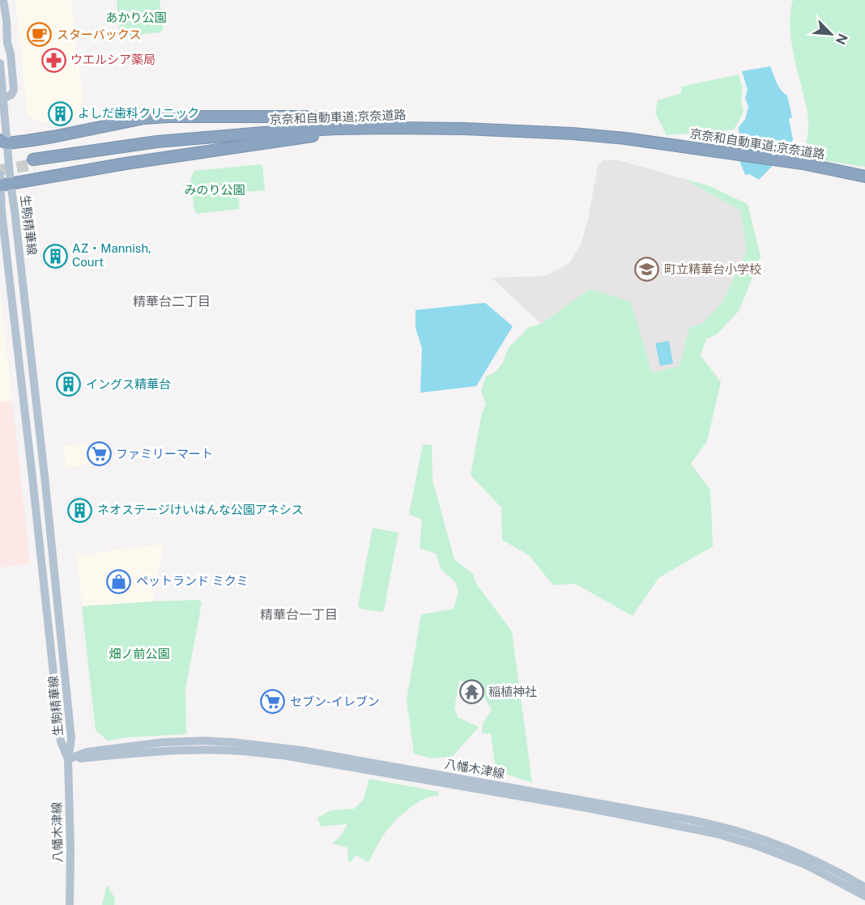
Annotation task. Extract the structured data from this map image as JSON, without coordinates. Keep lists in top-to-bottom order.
{
  "streets": {
    "highway": ["京奈和自動車道;京奈道路"],
    "main road": ["生駒精華線", "八幡木津線"]
  },
  "crossings": [
    ["生駒精華線", "八幡木津線"]
  ],
  "districts": ["精華台二丁目", "精華台一丁目"],
  "parks": ["あかり公園", "みのり公園", "畑ノ前公園"],
  "places": {
    "cafe": ["スターバックス"],
    "pharmacy": ["ウエルシア薬局"],
    "building": [
      "よしだ歯科クリニック",
      "AZ・Mannish, Court",
      "イングス精華台",
      "ネオステージけいはんな公園アネシス"
    ],
    "school or university": ["町立精華台小学校"],
    "supermarket": ["ファミリーマート", "セブン-イレブン"],
    "shop": ["ペットランド ミクミ"],
    "temple": ["稲植神社"]
  },
  "north": "bottom right"
}
